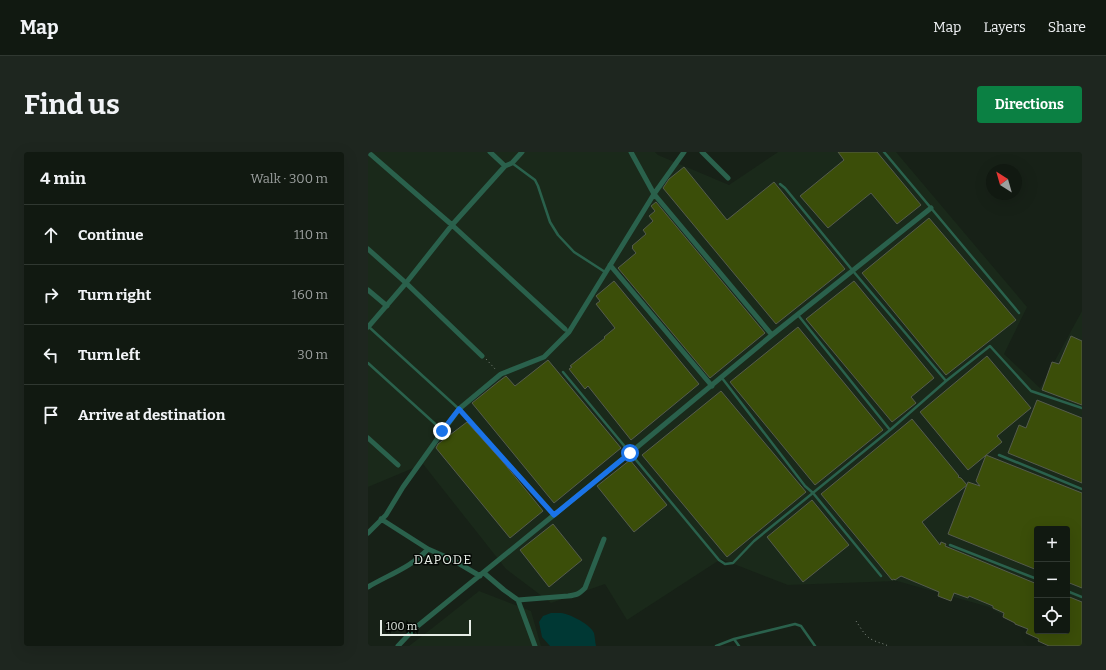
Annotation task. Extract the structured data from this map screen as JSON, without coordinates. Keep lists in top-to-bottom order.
{
  "districts": ["DAPODE"],
  "scale_bar": "100 m",
  "north": "top left",
  "page": {
    "header": "Map",
    "nav": ["Map", "Layers", "Share"],
    "buttons": "Directions",
    "title": "Find us",
    "heading": ["4 min", "Walk · 300 m"],
    "list": [
      ["Continue", "110 m"],
      ["Turn right", "160 m"],
      ["Turn left", "30 m"],
      "Arrive at destination"
    ],
    "map_buttons": ["+", "−"],
    "scale": "100 m"
  }
}
